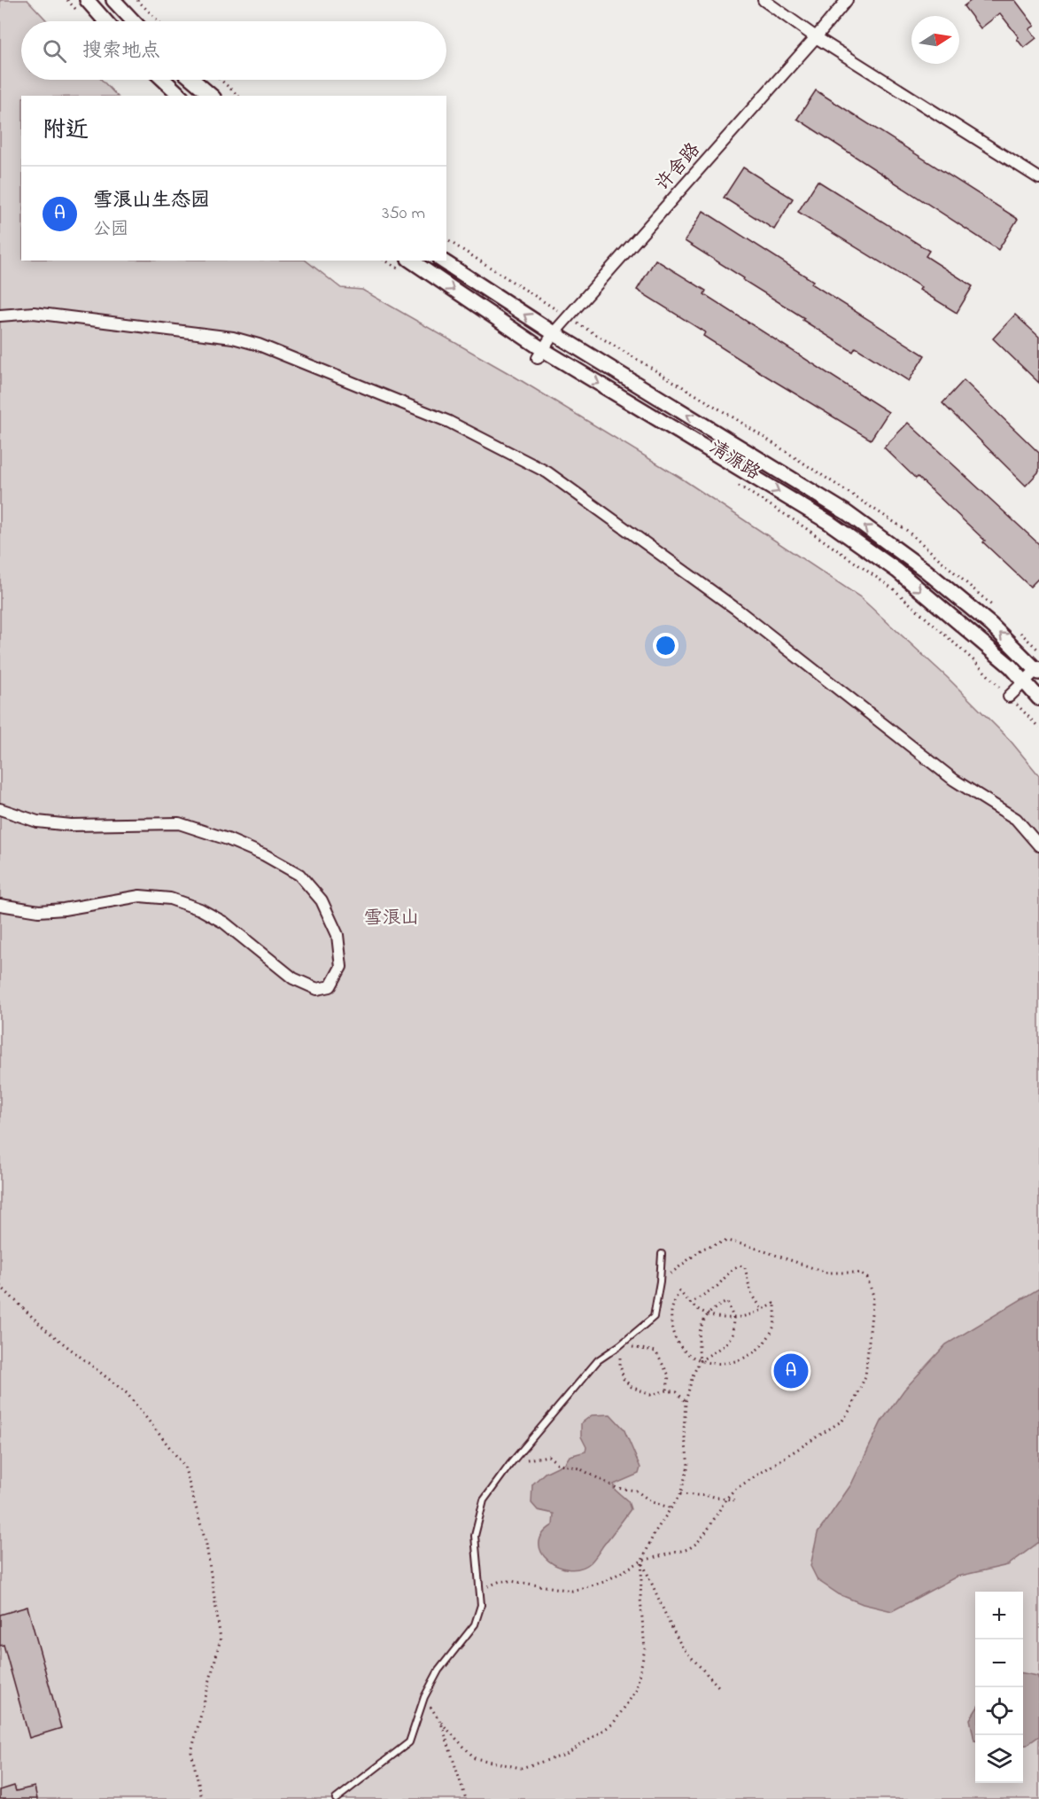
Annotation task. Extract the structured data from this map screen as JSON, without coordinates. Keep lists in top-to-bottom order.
{
  "streets": {
    "street": ["许舍路", "清源路"]
  },
  "crossings": [
    ["许舍路", "清源路"]
  ],
  "parks": ["雪浪山"],
  "north": "right",
  "page": {
    "search": "搜索地点",
    "heading": "附近",
    "list": [
      {
        "mark": "A",
        "name": "雪浪山生态园",
        "note": "公园",
        "value": "350 m"
      }
    ],
    "pins": "A",
    "map_buttons": ["+", "−"]
  }
}
